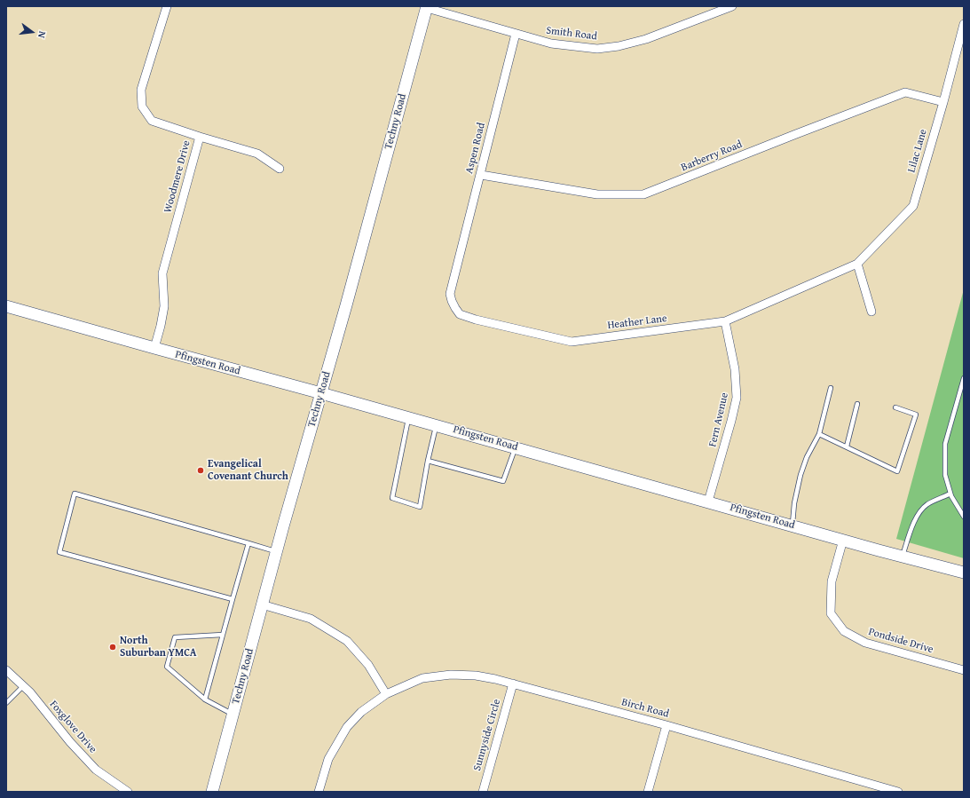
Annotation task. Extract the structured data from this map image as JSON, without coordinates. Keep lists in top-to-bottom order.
{
  "streets": {
    "main road": ["Techny Road", "Pfingsten Road"],
    "street": [
      "Smith Road",
      "Aspen Road",
      "Lilac Lane",
      "Barberry Road",
      "Woodmere Drive",
      "Heather Lane",
      "Fern Avenue",
      "Pondside Drive",
      "Birch Road",
      "Foxglove Drive",
      "Sunnyside Circle"
    ]
  },
  "crossings": [
    ["Smith Road", "Techny Road"],
    ["Smith Road", "Aspen Road"],
    ["Techny Road", "Pfingsten Road"],
    ["Aspen Road", "Barberry Road"],
    ["Aspen Road", "Heather Lane"],
    ["Lilac Lane", "Barberry Road"],
    ["Lilac Lane", "Heather Lane"],
    ["Woodmere Drive", "Pfingsten Road"],
    ["Heather Lane", "Fern Avenue"],
    ["Pfingsten Road", "Fern Avenue"],
    ["Pfingsten Road", "Pondside Drive"],
    ["Birch Road", "Sunnyside Circle"]
  ],
  "places": ["Evangelical Covenant Church", "North Suburban YMCA"],
  "north": "right"
}
